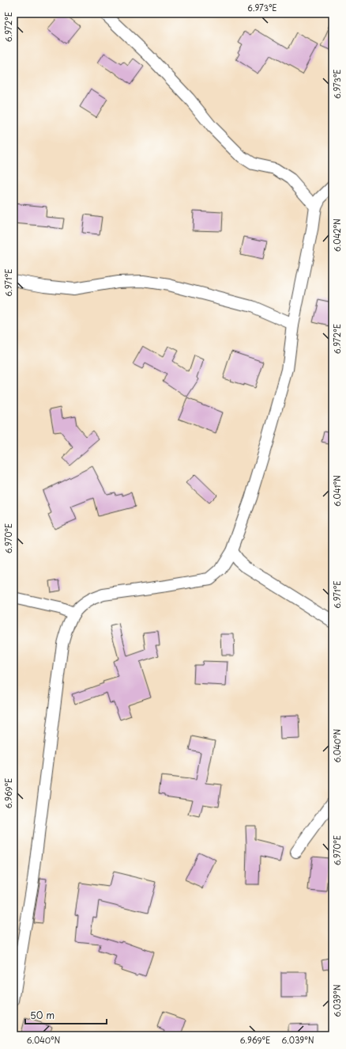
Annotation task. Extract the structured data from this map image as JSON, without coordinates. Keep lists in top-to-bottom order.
{
  "scale_bar": "50 m",
  "coordinates": [
    "6.973°E",
    "6.972°E",
    "6.042°N",
    "6.971°E",
    "6.041°N",
    "6.970°E",
    "6.040°N",
    "6.969°E",
    "6.039°N"
  ]
}
